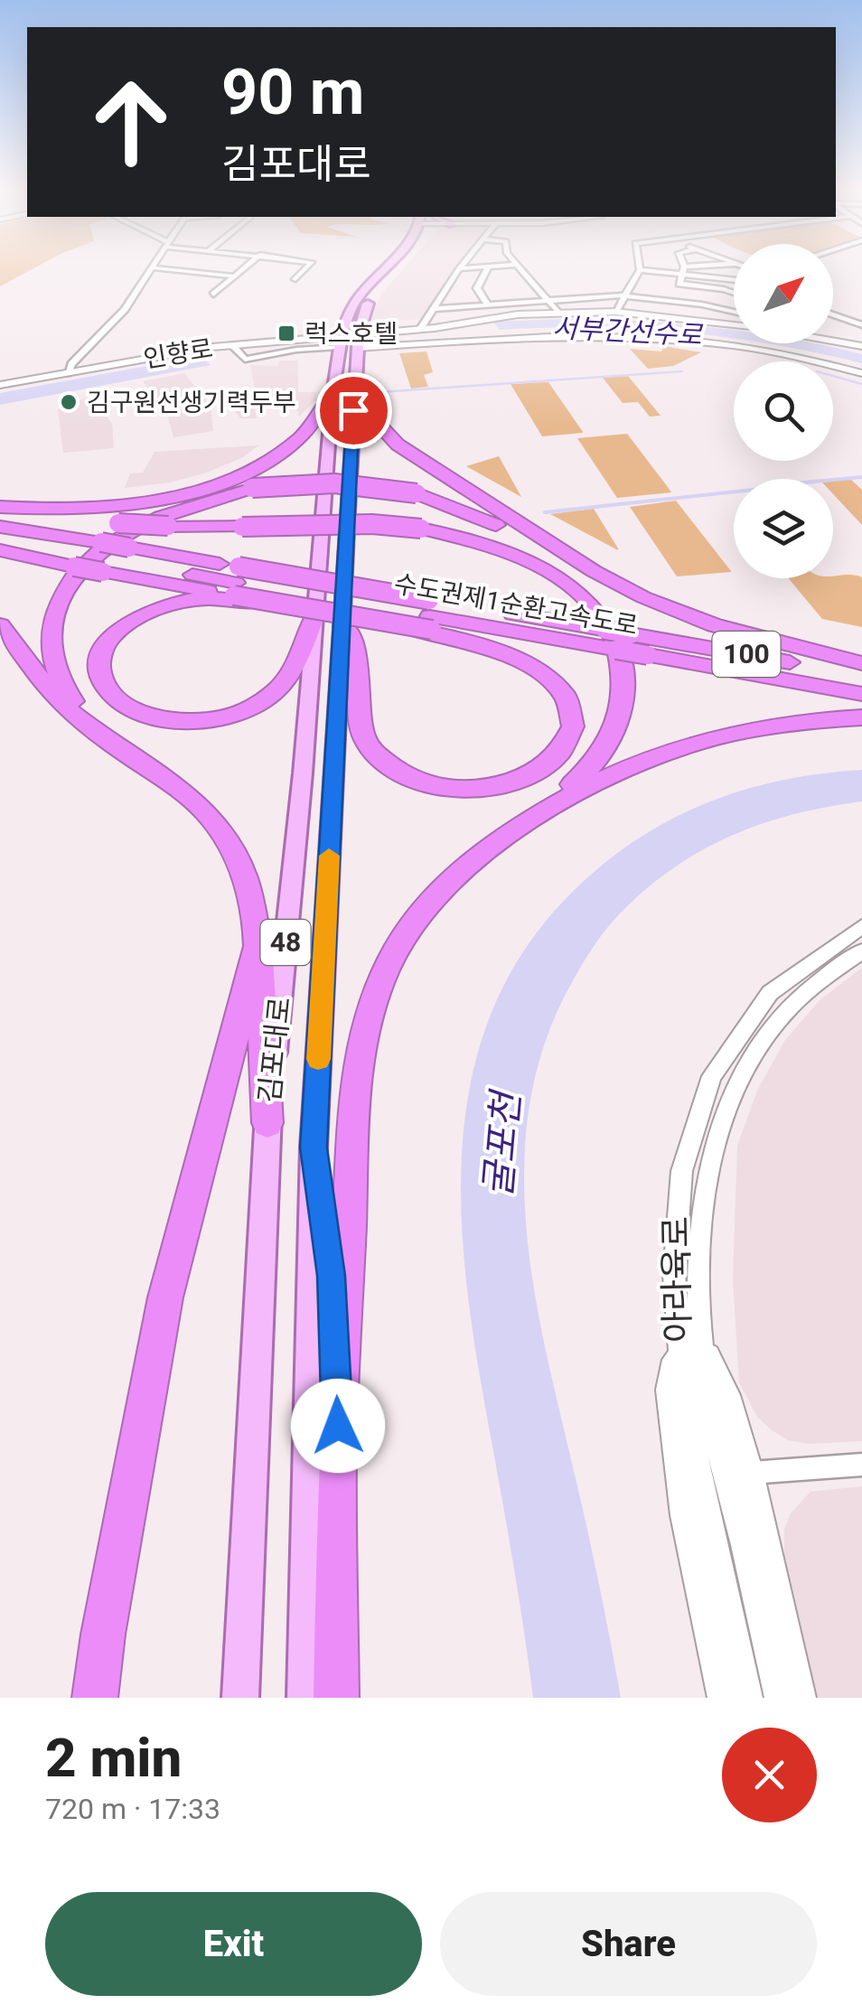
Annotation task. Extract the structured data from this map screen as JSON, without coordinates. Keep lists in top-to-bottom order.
{
  "streets": {
    "highway": ["수도권제1순환고속도로", "100"],
    "main road": ["48", "김포대로"],
    "street": ["인향로", "아라육로"]
  },
  "crossings": [
    ["인향로", "김포대로"]
  ],
  "water": ["서부간선수로", "굴포천"],
  "places": {
    "transit": ["럭스호텔"],
    "other": ["김구원선생기력두부"]
  },
  "north": "top right",
  "page": {
    "turn": ["90 m", "김포대로"],
    "heading": ["2 min", "720 m · 17:33"],
    "buttons": ["Exit", "Share"]
  }
}
